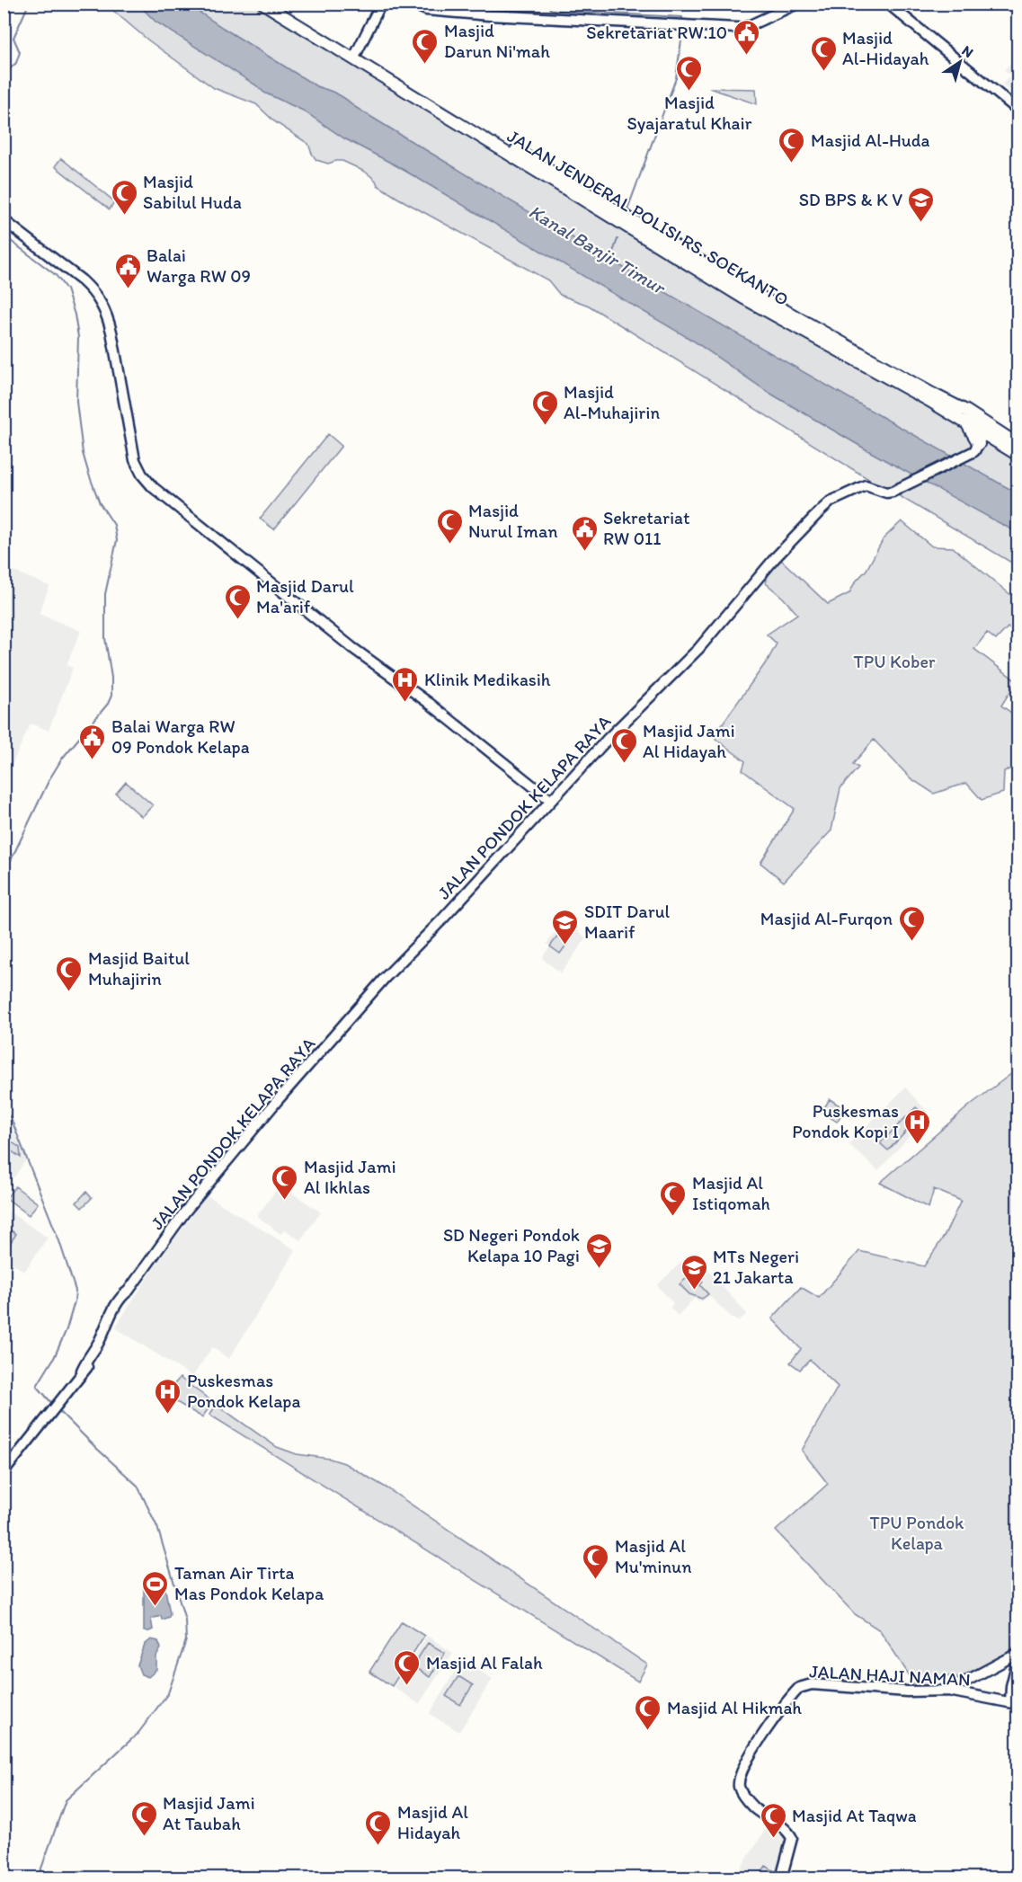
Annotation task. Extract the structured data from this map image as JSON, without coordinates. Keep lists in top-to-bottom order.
{
  "streets": {
    "main road": ["JALAN JENDERAL POLISI RS. SOEKANTO"],
    "street": ["JALAN PONDOK KELAPA RAYA", "JALAN HAJI NAMAN"]
  },
  "crossings": [
    ["JALAN JENDERAL POLISI RS. SOEKANTO", "JALAN PONDOK KELAPA RAYA"]
  ],
  "water": ["Kanal Banjir Timur"],
  "parks": ["TPU Kober", "TPU Pondok Kelapa"],
  "places": {
    "public building": [
      "Sekretariat RW.10",
      "Balai Warga RW 09",
      "Sekretariat RW 011",
      "Balai Warga RW 09 Pondok Kelapa"
    ],
    "mosque": [
      "Masjid Darun Ni'mah",
      "Masjid Al-Hidayah",
      "Masjid Syajaratul Khair",
      "Masjid Al-Huda",
      "Masjid Sabilul Huda",
      "Masjid Al-Muhajirin",
      "Masjid Nurul Iman",
      "Masjid Darul Ma'arif",
      "Masjid Jami Al Hidayah",
      "Masjid Al-Furqon",
      "Masjid Baitul Muhajirin",
      "Masjid Jami Al Ikhlas",
      "Masjid Al Istiqomah",
      "Masjid Al Mu'minun",
      "Masjid Al Falah",
      "Masjid Al Hikmah",
      "Masjid Jami At Taubah",
      "Masjid At Taqwa",
      "Masjid Al Hidayah"
    ],
    "school or university": [
      "SD BPS & K V",
      "SDIT Darul Maarif",
      "SD Negeri Pondok Kelapa 10 Pagi",
      "MTs Negeri 21 Jakarta"
    ],
    "hospital": ["Klinik Medikasih", "Puskesmas Pondok Kopi I", "Puskesmas Pondok Kelapa"],
    "sports": ["Taman Air Tirta Mas Pondok Kelapa"]
  },
  "north": "top right"
}
